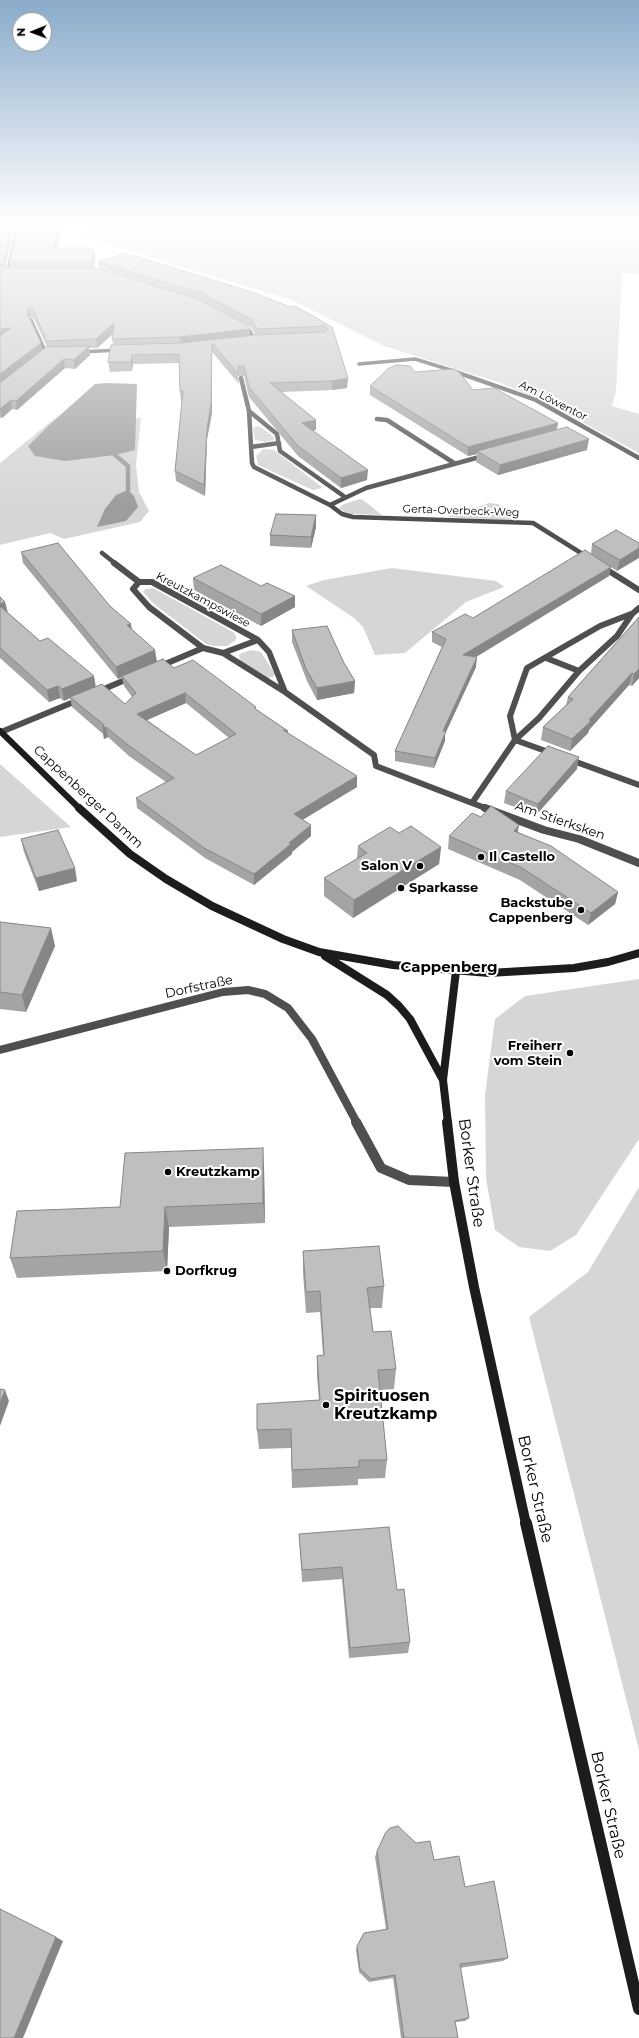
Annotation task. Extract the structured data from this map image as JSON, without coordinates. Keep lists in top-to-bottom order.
{
  "streets": {
    "street": [
      "Am Löwentor",
      "Gerta-Overbeck-Weg",
      "Kreutzkampswiese",
      "Cappenberger Damm",
      "Am Stierksken",
      "Dorfstraße",
      "Borker Straße"
    ]
  },
  "crossings": [
    ["Kreutzkampswiese", "Am Stierksken"],
    ["Cappenberger Damm", "Borker Straße"],
    ["Dorfstraße", "Borker Straße"]
  ],
  "districts": ["Cappenberg"],
  "places": [
    "Il Castello",
    "Salon V",
    "Sparkasse",
    "Backstube Cappenberg",
    "Freiherr vom Stein",
    "Kreutzkamp",
    "Dorfkrug",
    "Spirituosen Kreutzkamp"
  ],
  "north": "left"
}
